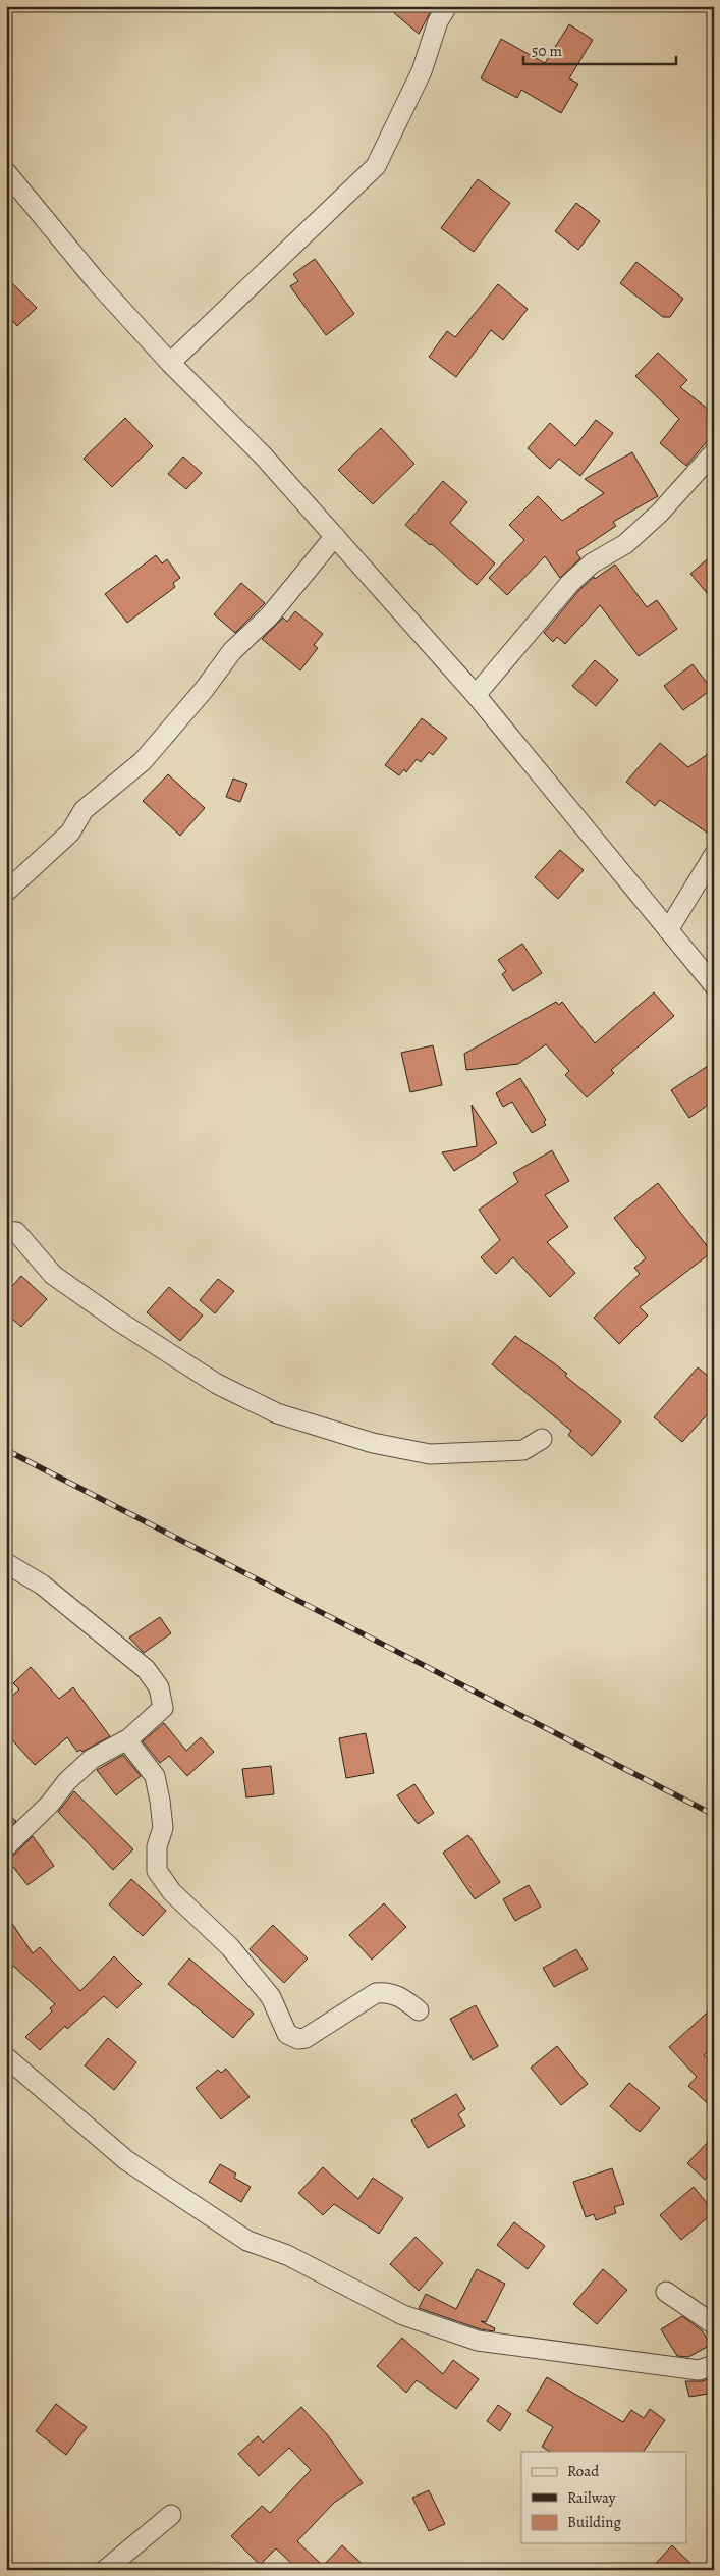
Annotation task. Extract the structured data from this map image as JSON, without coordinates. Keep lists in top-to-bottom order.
{
  "legend": ["Road", "Railway", "Building"],
  "scale_bar": "50 m"
}
